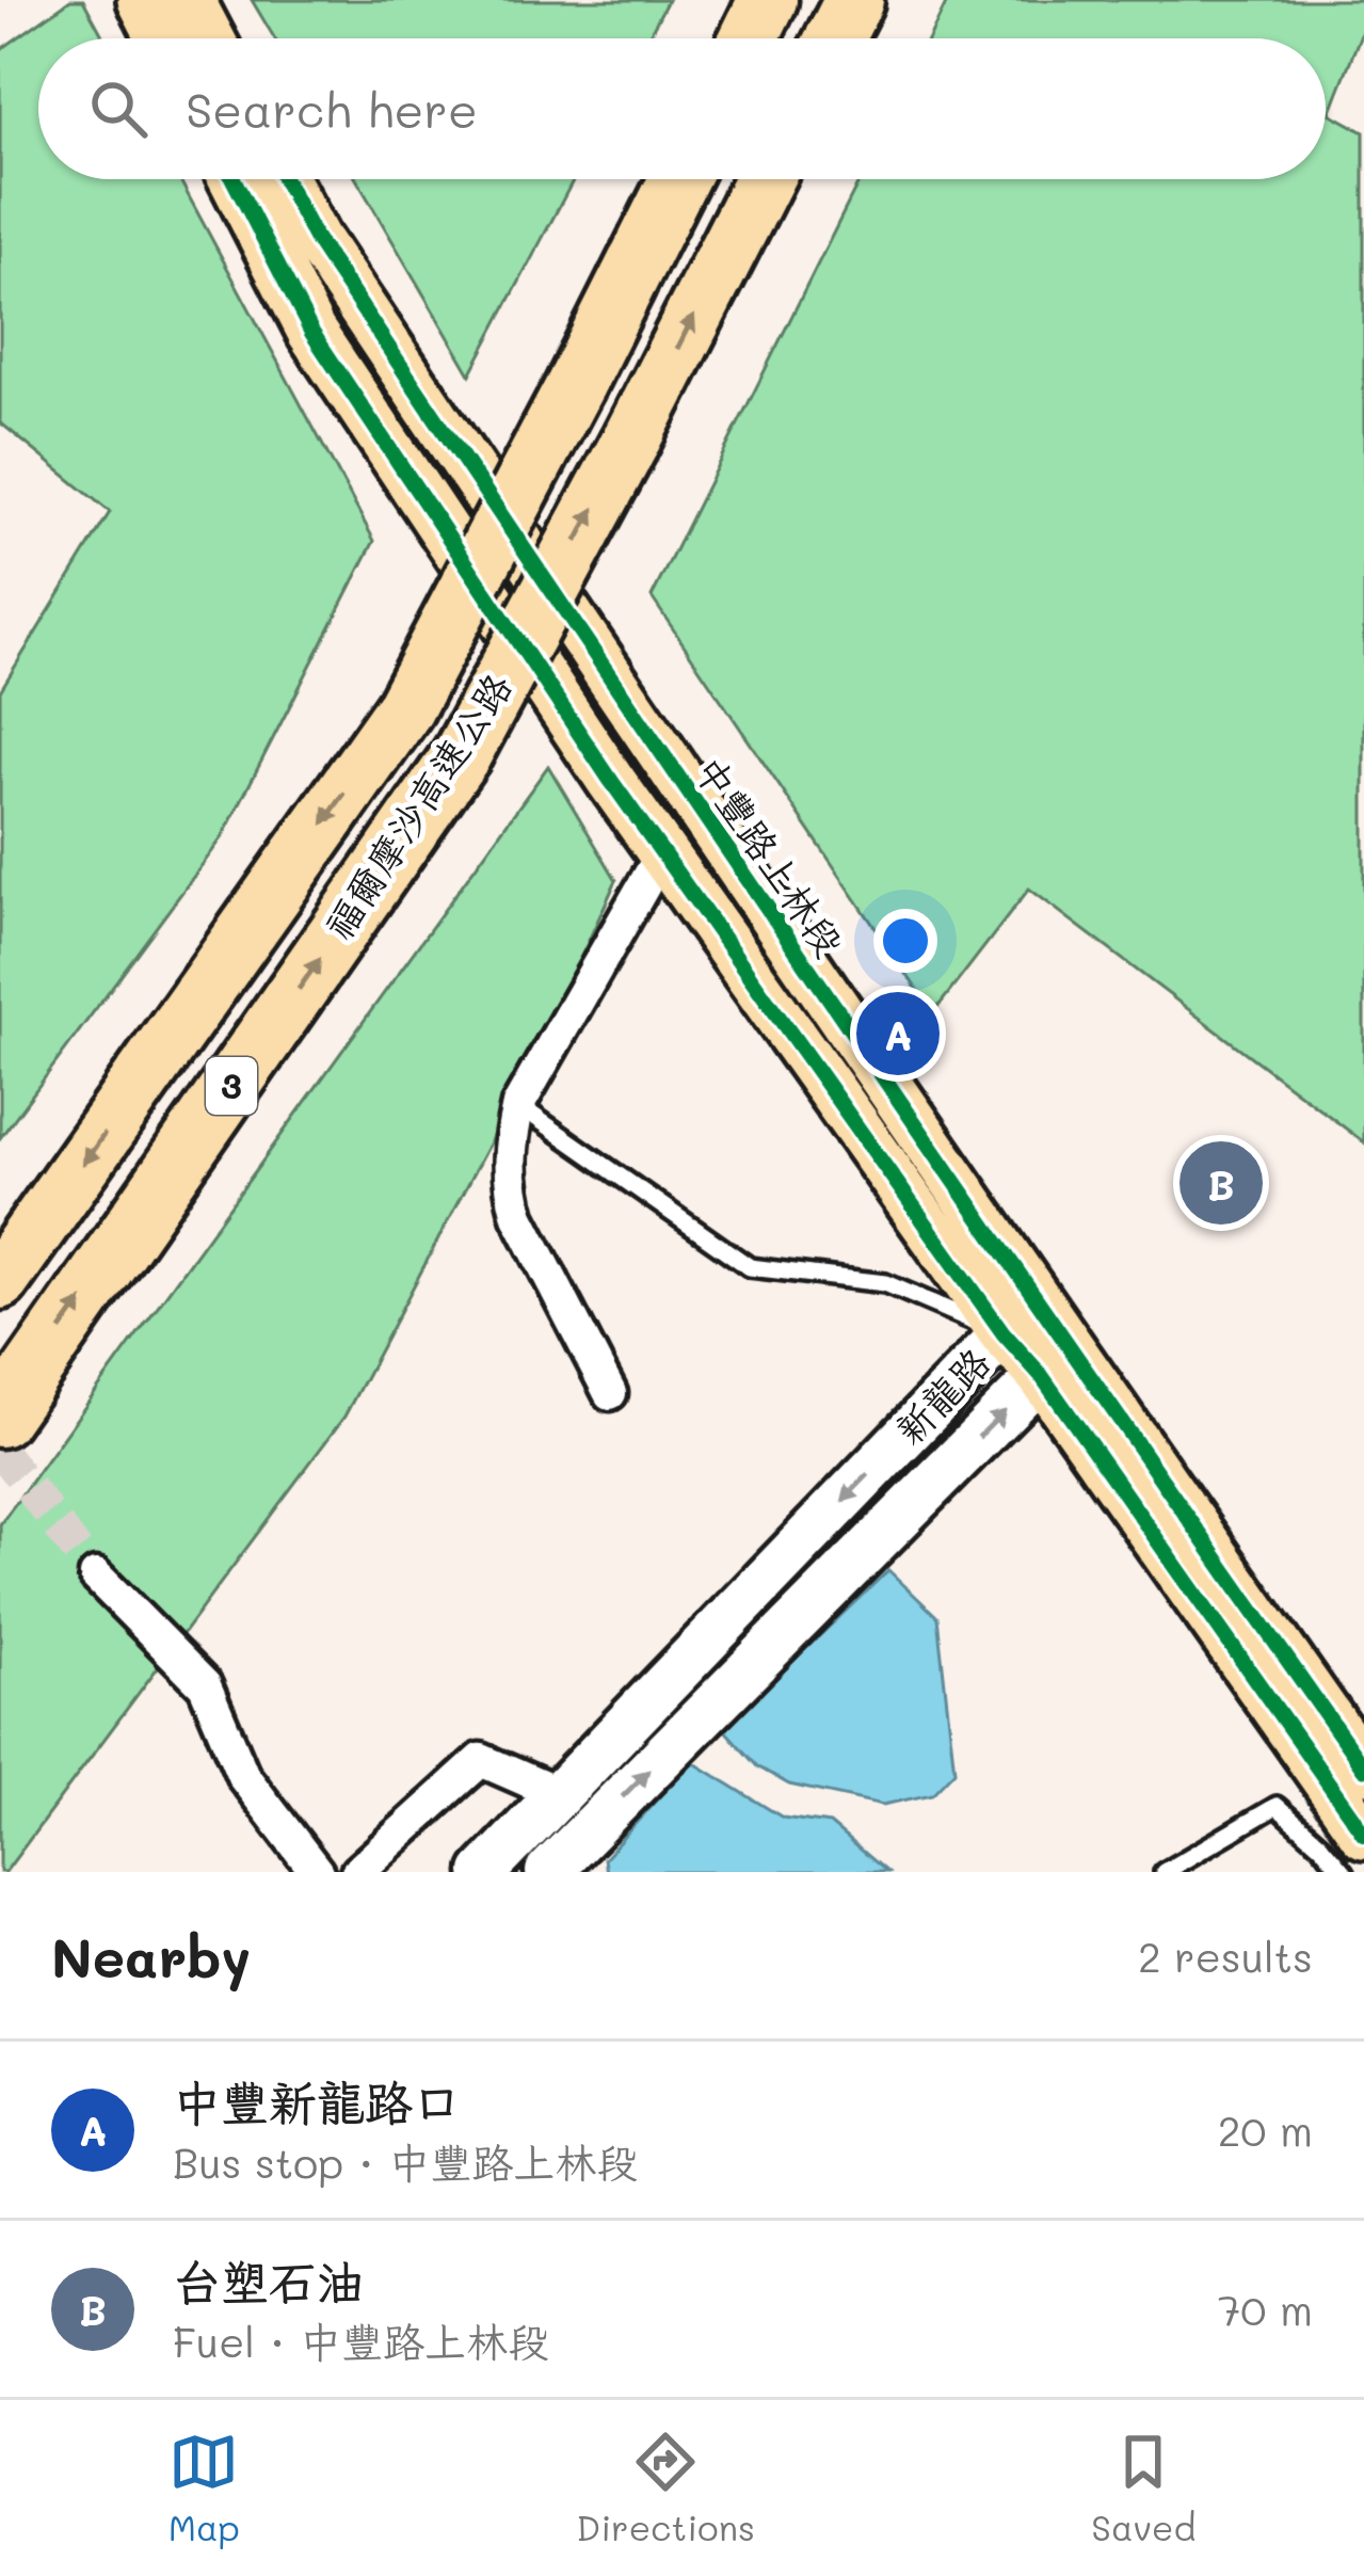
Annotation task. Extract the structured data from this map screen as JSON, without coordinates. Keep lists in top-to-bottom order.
{
  "streets": {
    "highway": ["福爾摩沙高速公路", "3"],
    "main road": ["中豐路上林段"],
    "street": ["新龍路"]
  },
  "crossings": [
    ["中豐路上林段", "新龍路"]
  ],
  "page": {
    "search": "Search here",
    "pins": ["A", "B"],
    "heading": ["Nearby", "2 results"],
    "list": [
      {
        "mark": "A",
        "name": "中豐新龍路口",
        "note": "Bus stop · 中豐路上林段",
        "value": "20 m"
      },
      {
        "mark": "B",
        "name": "台塑石油",
        "note": "Fuel · 中豐路上林段",
        "value": "70 m"
      }
    ],
    "nav": ["Map", "Directions", "Saved"]
  }
}
